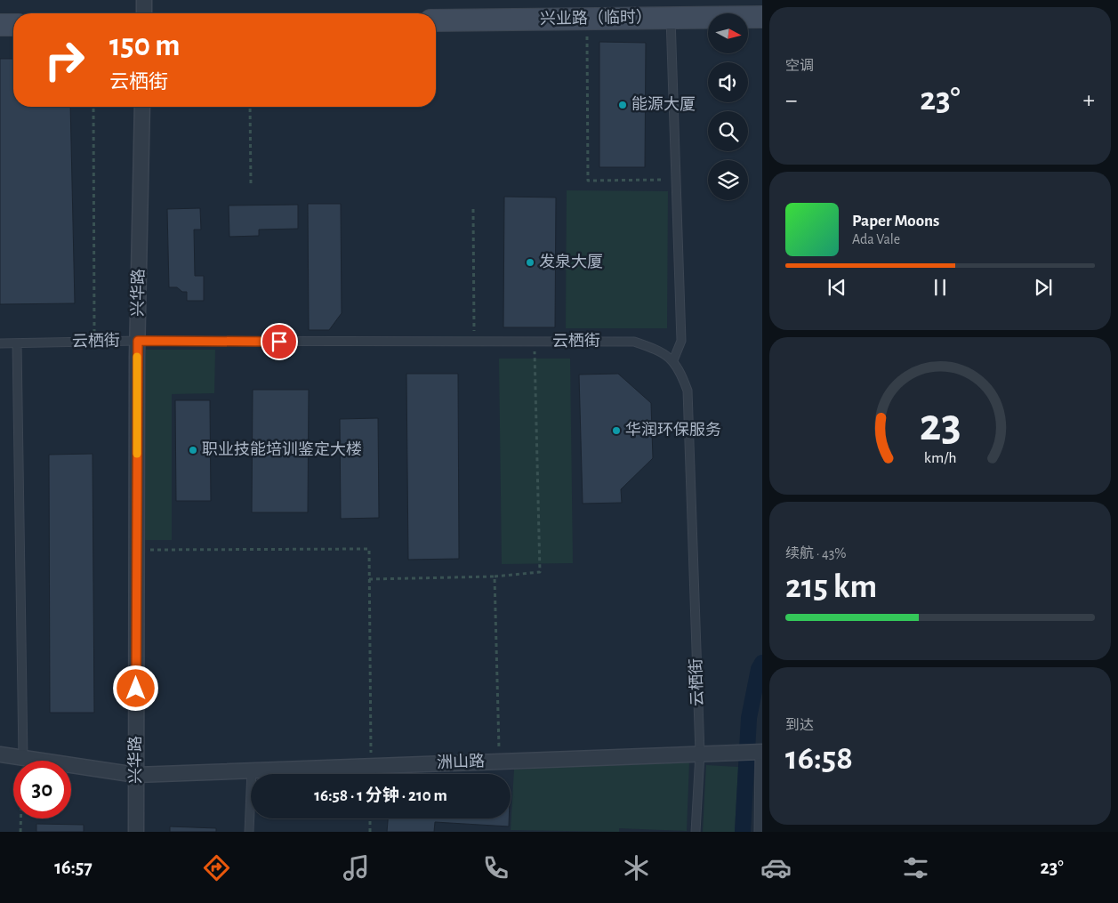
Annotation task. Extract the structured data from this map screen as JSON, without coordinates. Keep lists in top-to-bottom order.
{
  "streets": {
    "main road": ["兴业路（临时）"],
    "street": ["兴华路", "洲山路"],
    "lane": ["云栖街"]
  },
  "crossings": [
    ["兴华路", "云栖街"],
    ["兴华路", "洲山路"],
    ["云栖街", "洲山路"]
  ],
  "places": [
    "能源大厦",
    "发泉大厦",
    "华润环保服务",
    "职业技能培训鉴定大楼"
  ],
  "north": "right",
  "page": {
    "tile": [
      "空调",
      ["续航 · 43%", "215 km"],
      ["到达", "16:58"]
    ],
    "turn": ["150 m", "云栖街"],
    "heat": ["−", "23°", "+"],
    "song": ["Paper Moons", "Ada Vale"],
    "limit": "30",
    "trip": "16:58 · 1 分钟 · 210 m",
    "tabs": ["16:57", "23°"],
    "gauge": ["23", "km/h"]
  }
}
